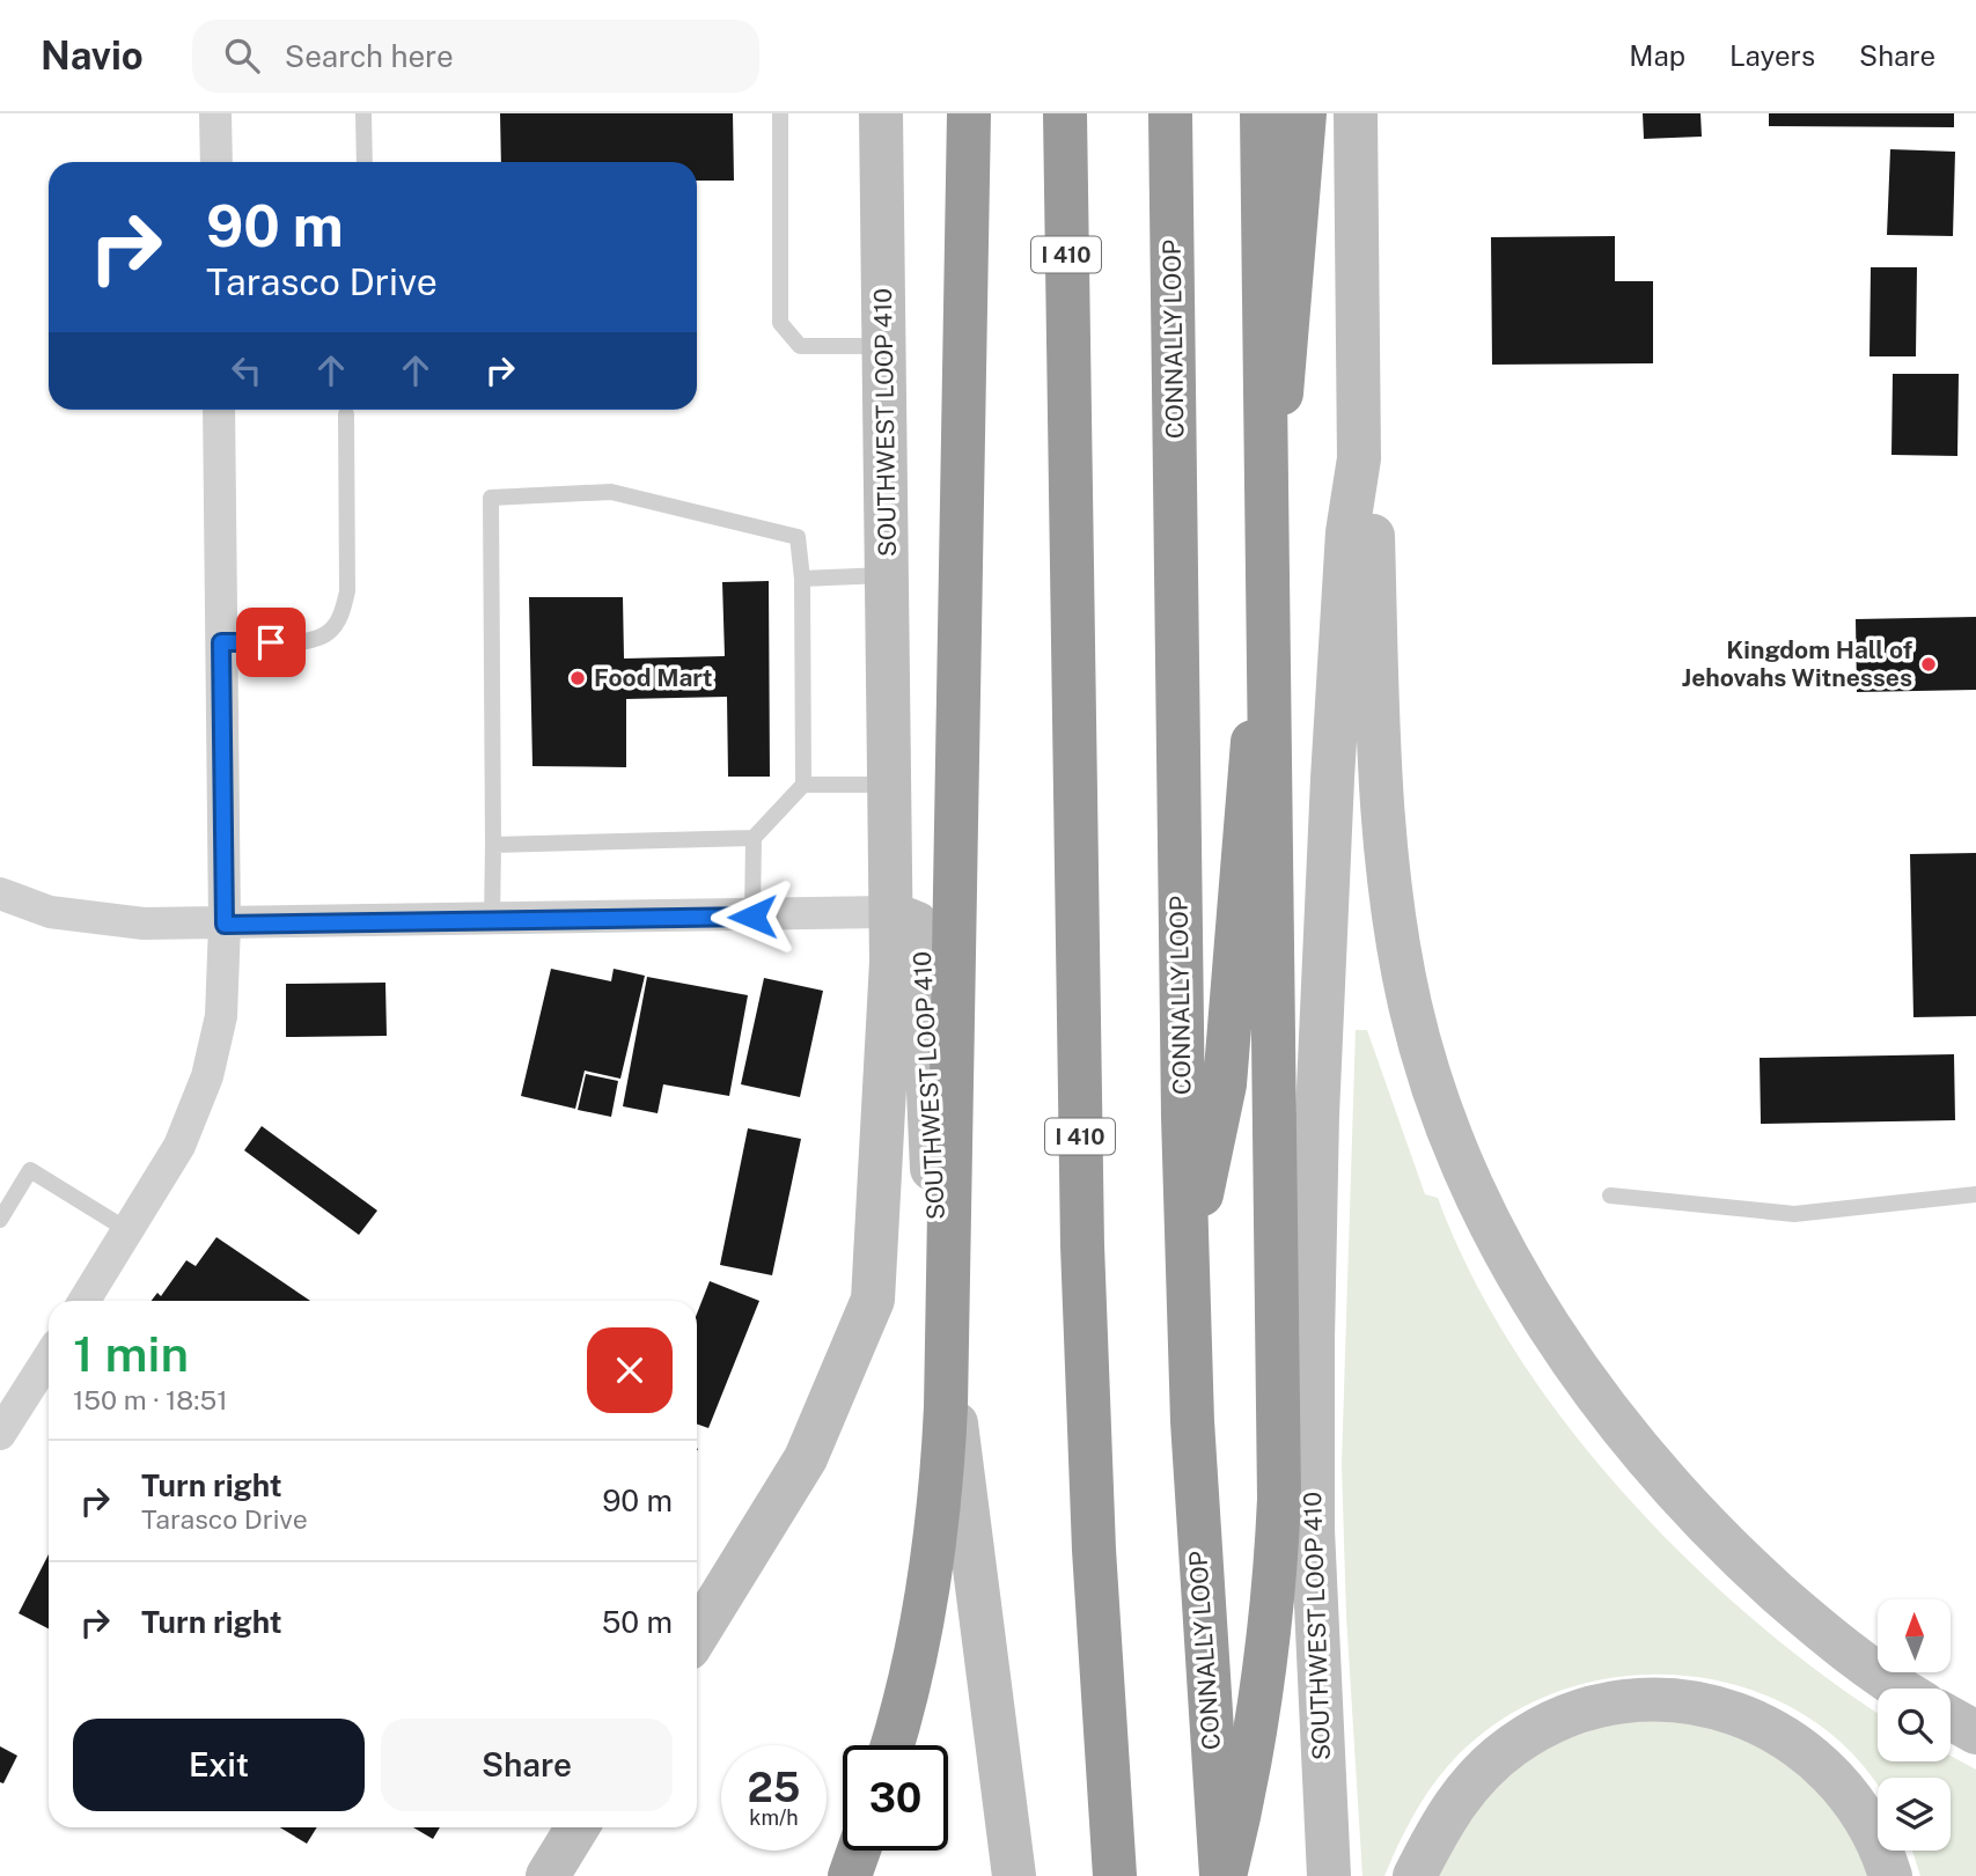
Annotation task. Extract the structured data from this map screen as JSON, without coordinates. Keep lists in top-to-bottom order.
{
  "streets": {
    "highway": ["I 410", "CONNALLY LOOP"],
    "main road": ["SOUTHWEST LOOP 410"]
  },
  "places": ["Kingdom Hall of Jehovahs Witnesses", "Food Mart"],
  "north": "top",
  "page": {
    "header": "Navio",
    "search": "Search here",
    "nav": ["Map", "Layers", "Share"],
    "turn": ["90 m", "Tarasco Drive"],
    "heading": ["1 min", "150 m · 18:51"],
    "list": [
      {
        "name": "Turn right",
        "note": "Tarasco Drive",
        "value": "90 m"
      },
      {
        "name": "Turn right",
        "value": "50 m"
      }
    ],
    "buttons": ["Exit", "Share"],
    "speed": "25 km/h",
    "limit": "30"
  }
}
